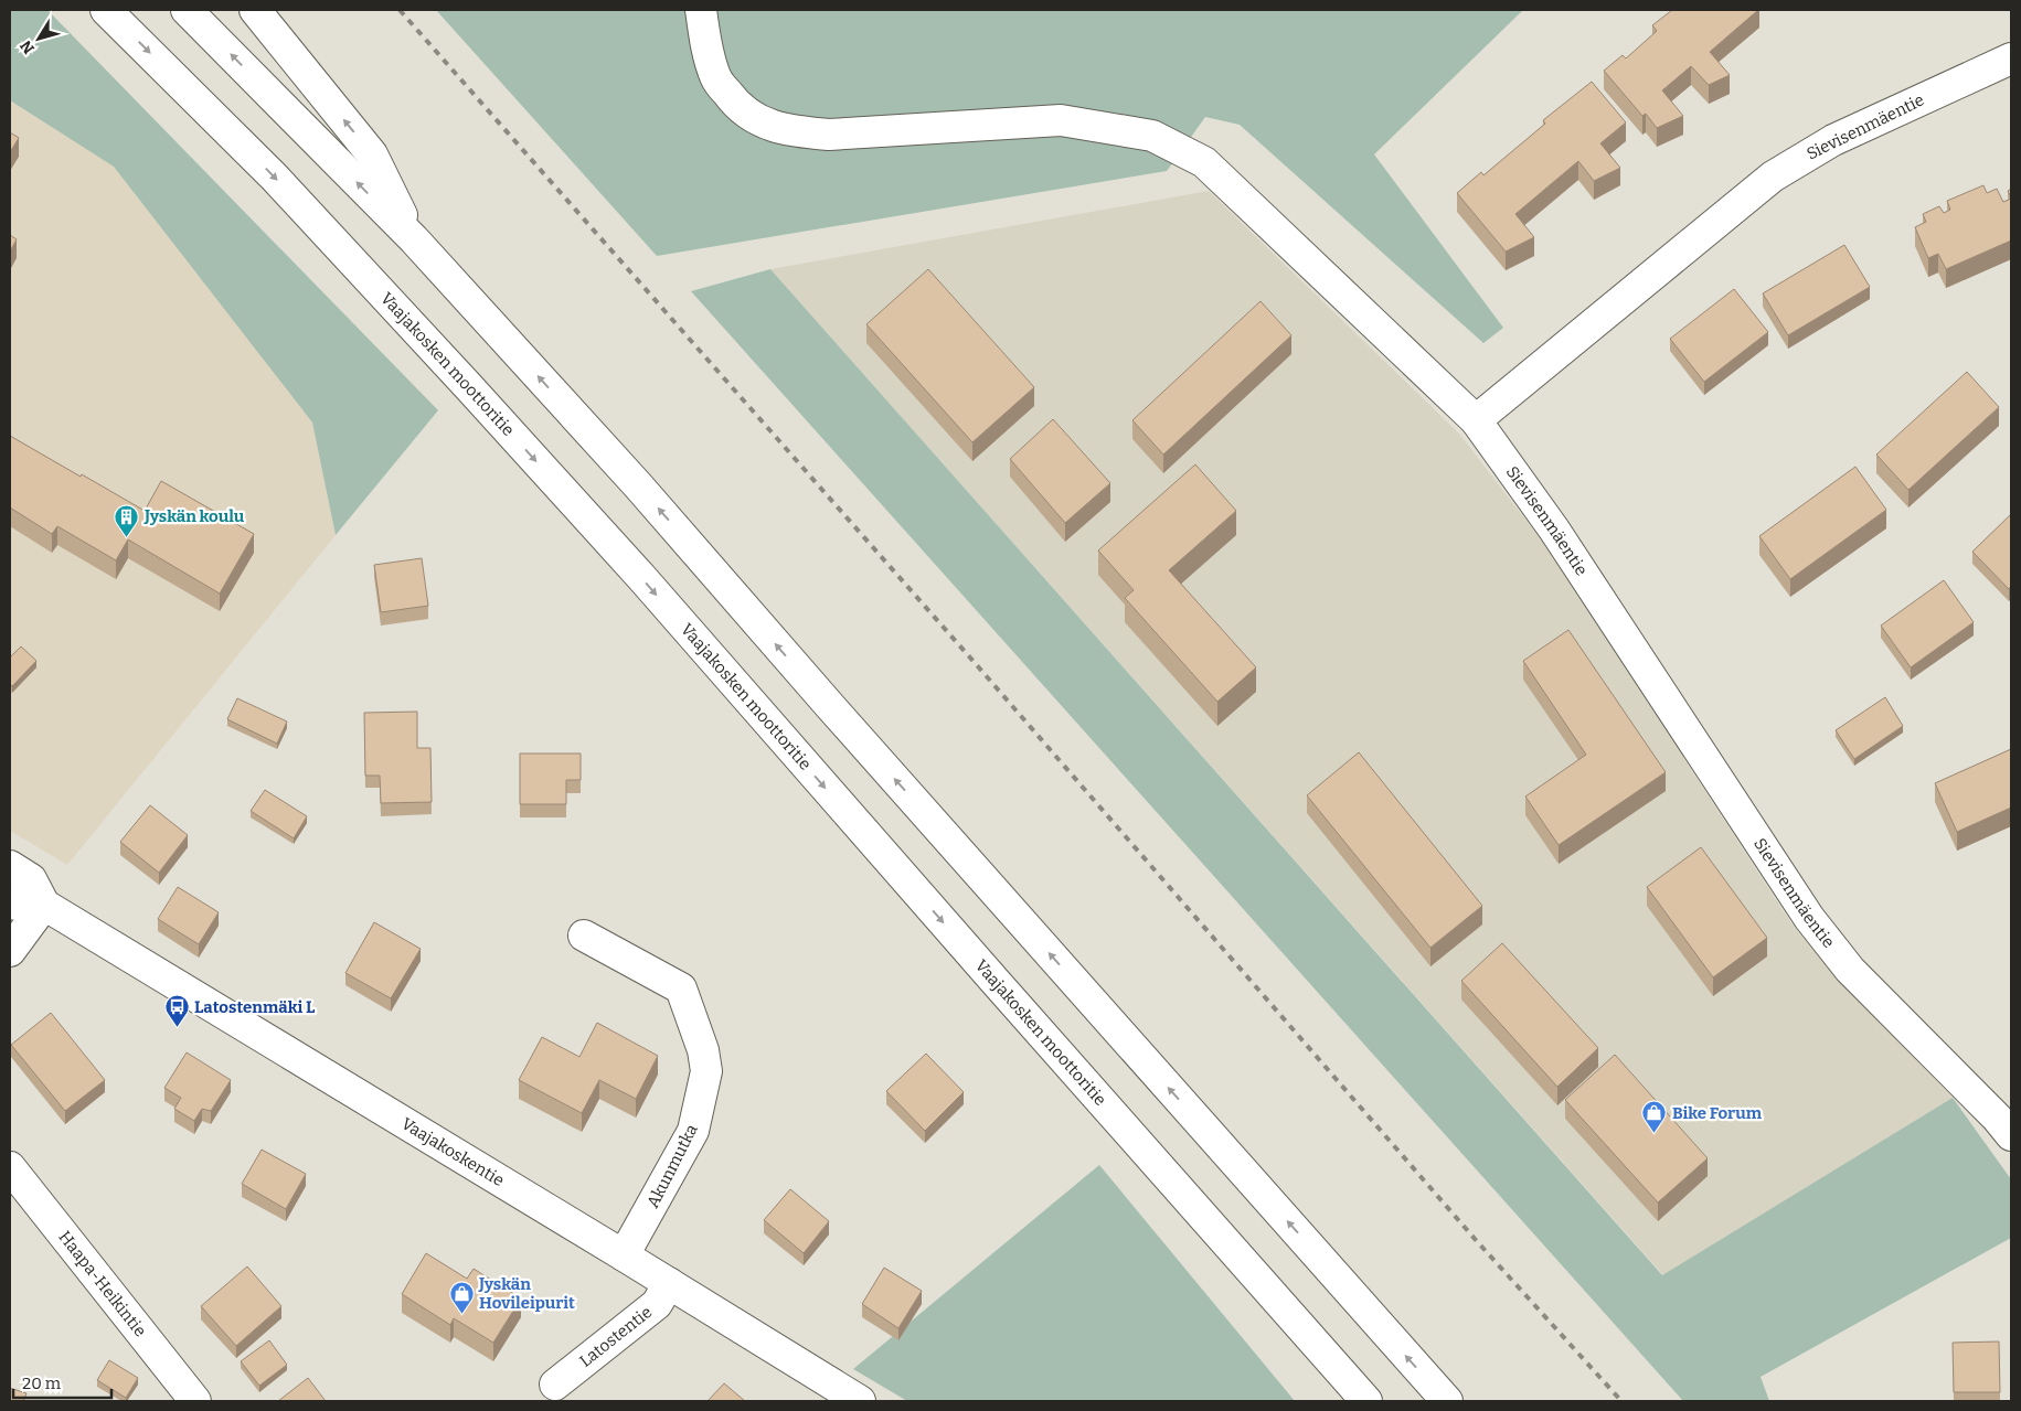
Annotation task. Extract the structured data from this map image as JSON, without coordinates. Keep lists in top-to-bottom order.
{
  "streets": {
    "main road": [
      "Sievisenmäentie",
      "Vaajakosken moottoritie",
      "Vaajakoskentie",
      "Akunmutka",
      "Haapa-Heikintie",
      "Latostentie"
    ]
  },
  "crossings": [
    ["Vaajakoskentie", "Akunmutka"],
    ["Vaajakoskentie", "Latostentie"]
  ],
  "places": {
    "building": ["Jyskän koulu"],
    "bus stop": ["Latostenmäki L"],
    "shop": ["Bike Forum", "Jyskän Hovileipurit"]
  },
  "scale_bar": "20 m",
  "north": "bottom left"
}
